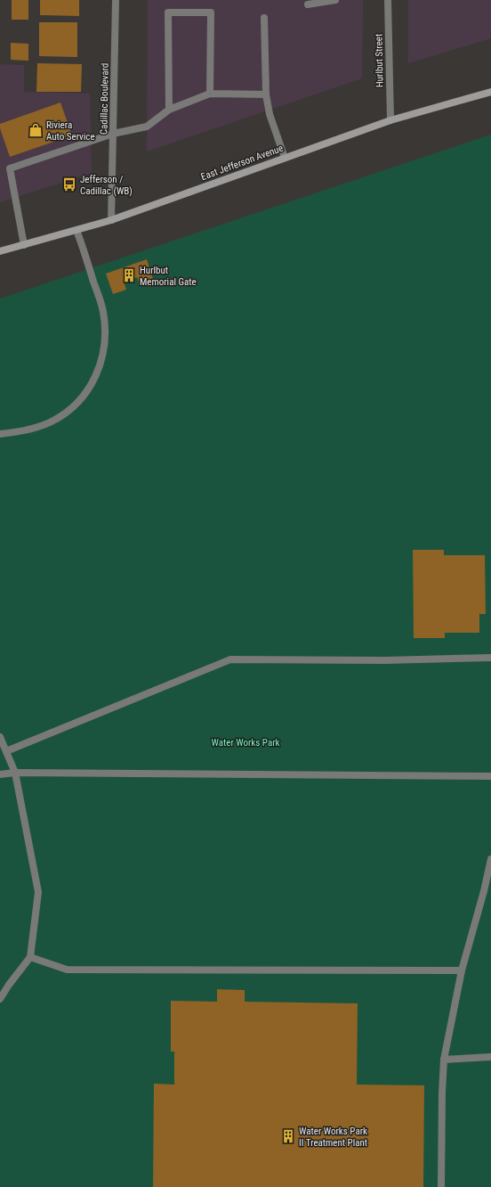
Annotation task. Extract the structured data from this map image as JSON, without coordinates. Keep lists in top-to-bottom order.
{
  "streets": {
    "main road": ["East Jefferson Avenue"],
    "street": ["Hurlbut Street", "Cadillac Boulevard"]
  },
  "crossings": [
    ["Hurlbut Street", "East Jefferson Avenue"],
    ["Cadillac Boulevard", "East Jefferson Avenue"]
  ],
  "parks": ["Water Works Park"],
  "places": {
    "shop": ["Riviera Auto Service"],
    "bus stop": ["Jefferson / Cadillac (WB)"],
    "building": ["Hurlbut Memorial Gate", "Water Works Park II Treatment Plant"]
  }
}
